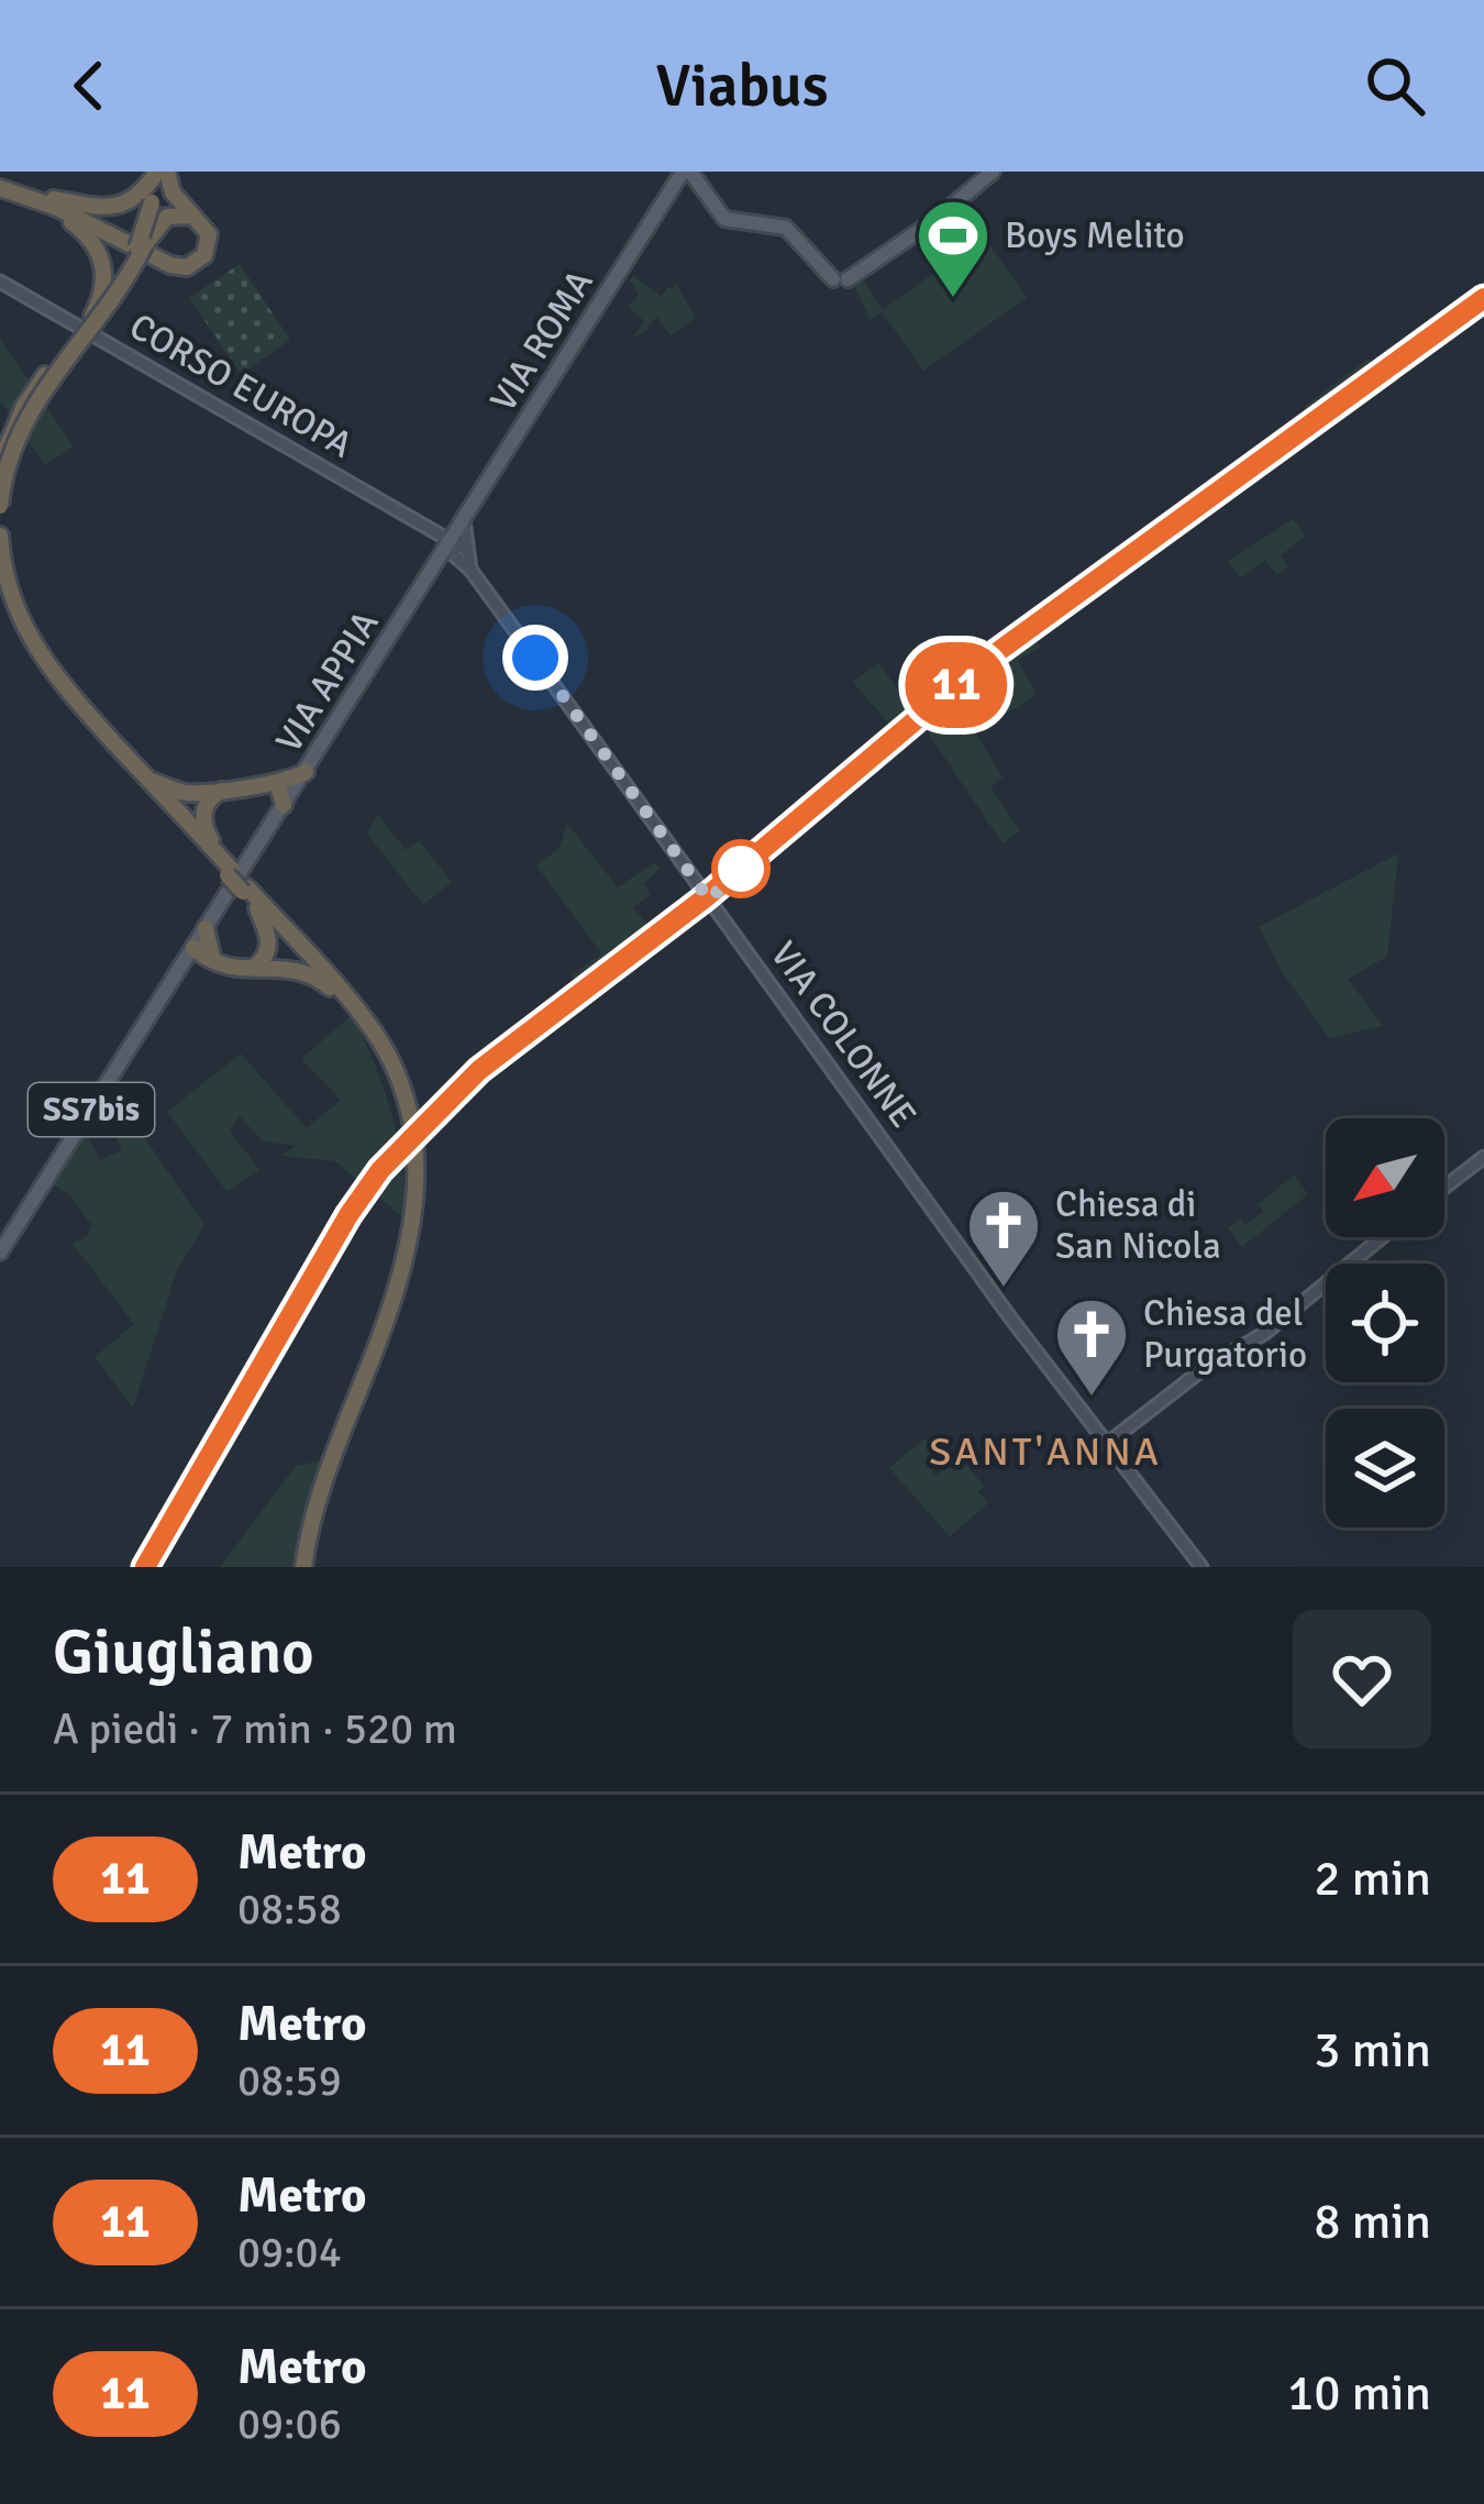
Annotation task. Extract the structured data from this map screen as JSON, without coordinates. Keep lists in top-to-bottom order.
{
  "streets": {
    "main road": [
      "VIA ROMA",
      "CORSO EUROPA",
      "VIA APPIA",
      "VIA COLONNE",
      "SS7bis"
    ]
  },
  "crossings": [
    ["VIA ROMA", "CORSO EUROPA"],
    ["VIA ROMA", "VIA APPIA"],
    ["VIA ROMA", "VIA COLONNE"],
    ["CORSO EUROPA", "VIA APPIA"],
    ["CORSO EUROPA", "VIA COLONNE"],
    ["VIA APPIA", "VIA COLONNE"]
  ],
  "districts": ["SANT'ANNA"],
  "places": {
    "sports": ["Boys Melito"],
    "church": ["Chiesa di San Nicola", "Chiesa del Purgatorio"]
  },
  "lines": ["metro line 11"],
  "north": "bottom left",
  "page": {
    "header": "Viabus",
    "on_map": "11",
    "heading": ["Giugliano", "A piedi · 7 min · 520 m"],
    "list": [
      {
        "mark": "11",
        "name": "Metro",
        "note": "08:58",
        "value": "2 min"
      },
      {
        "mark": "11",
        "name": "Metro",
        "note": "08:59",
        "value": "3 min"
      },
      {
        "mark": "11",
        "name": "Metro",
        "note": "09:04",
        "value": "8 min"
      },
      {
        "mark": "11",
        "name": "Metro",
        "note": "09:06",
        "value": "10 min"
      }
    ]
  }
}
